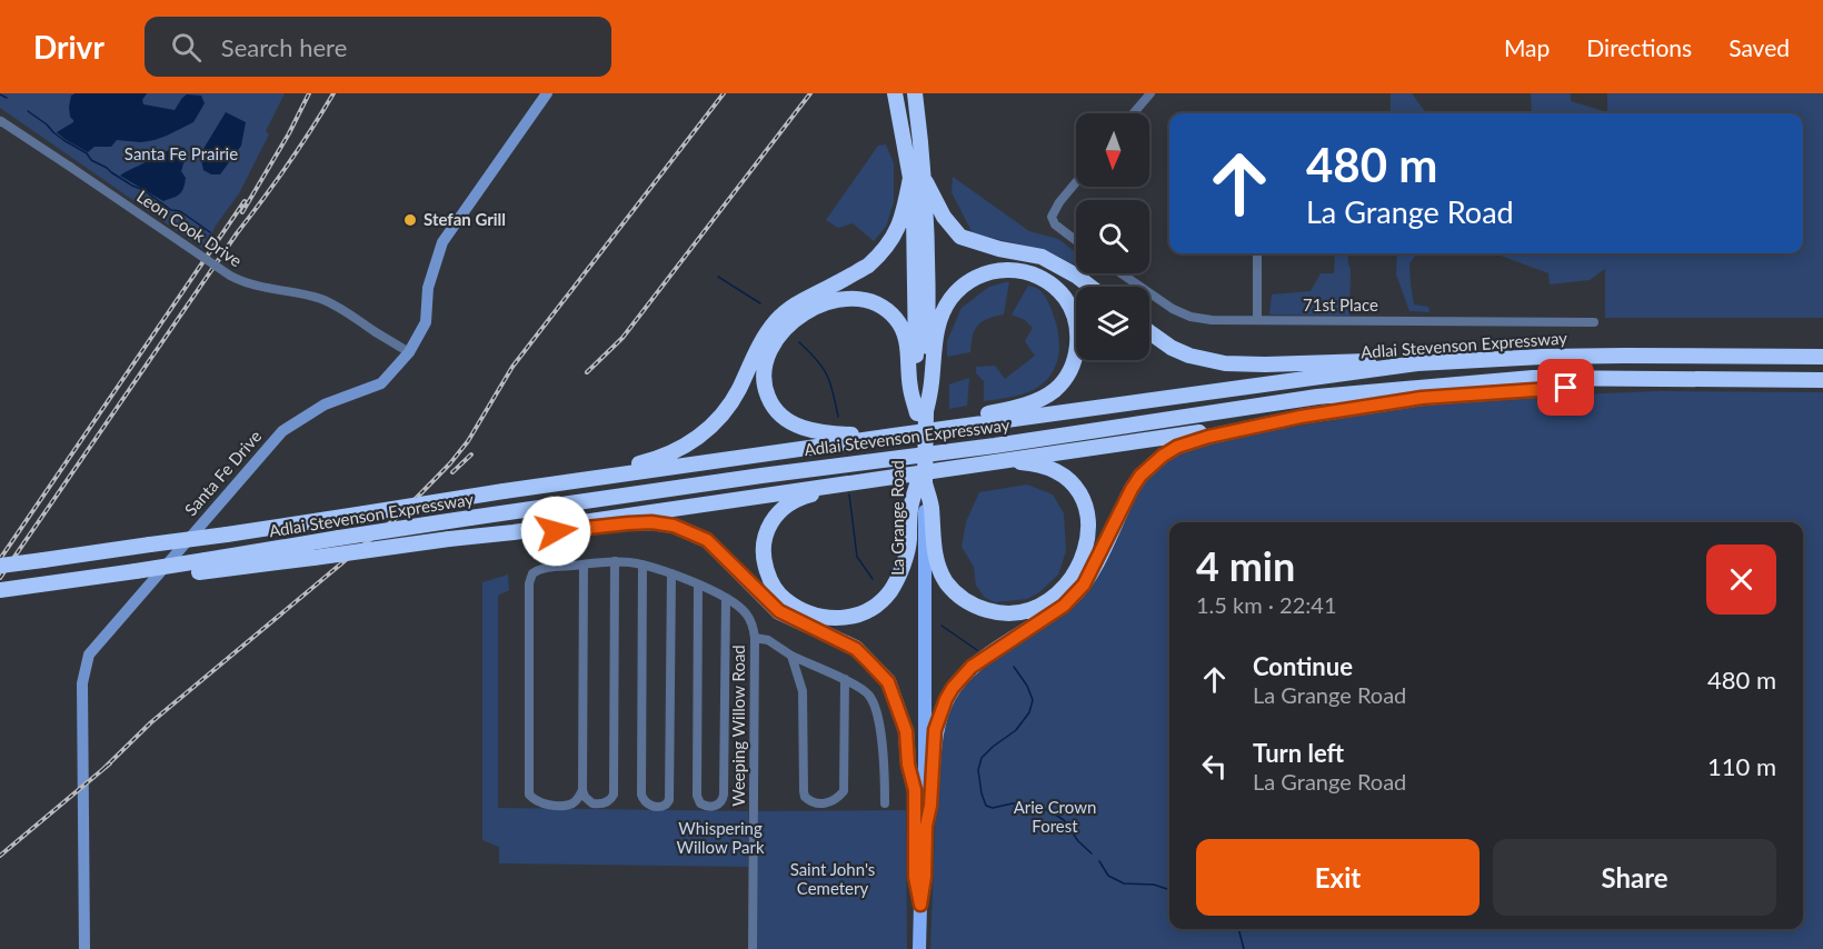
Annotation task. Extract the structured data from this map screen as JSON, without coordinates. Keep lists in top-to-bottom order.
{
  "streets": {
    "highway": ["Adlai Stevenson Expressway", "La Grange Road"],
    "street": [
      "Leon Cook Drive",
      "71st Place",
      "Santa Fe Drive",
      "Weeping Willow Road"
    ]
  },
  "crossings": [
    ["Leon Cook Drive", "Santa Fe Drive"]
  ],
  "parks": [
    "Santa Fe Prairie",
    "Arie Crown Forest",
    "Whispering Willow Park",
    "Saint John's Cemetery"
  ],
  "places": ["Stefan Grill"],
  "north": "bottom",
  "page": {
    "header": "Drivr",
    "search": "Search here",
    "nav": ["Map", "Directions", "Saved"],
    "turn": ["480 m", "La Grange Road"],
    "heading": ["4 min", "1.5 km · 22:41"],
    "list": [
      {
        "name": "Continue",
        "note": "La Grange Road",
        "value": "480 m"
      },
      {
        "name": "Turn left",
        "note": "La Grange Road",
        "value": "110 m"
      }
    ],
    "buttons": ["Exit", "Share"]
  }
}
